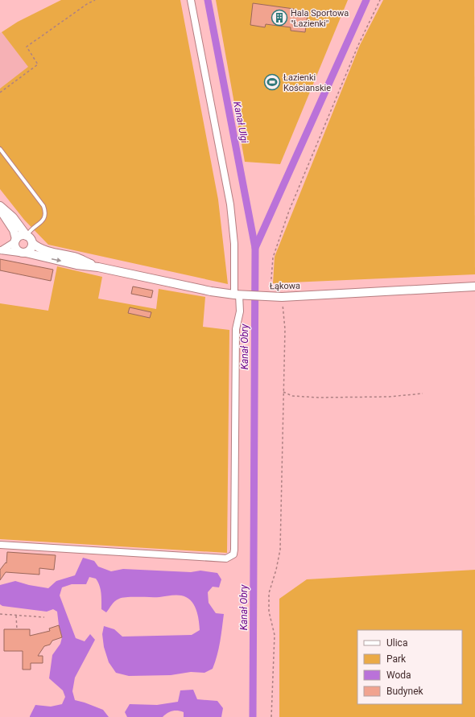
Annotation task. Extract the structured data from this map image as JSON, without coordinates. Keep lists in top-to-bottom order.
{
  "streets": {
    "street": ["Łąkowa"]
  },
  "water": ["Kanał Ulgi", "Kanał Obry"],
  "places": {
    "building": ["Hala Sportowa \"Łazienki\""],
    "sports": ["Łazienki Kościanskie"]
  },
  "legend": [
    "Ulica",
    "Park",
    "Woda",
    "Budynek"
  ]
}
